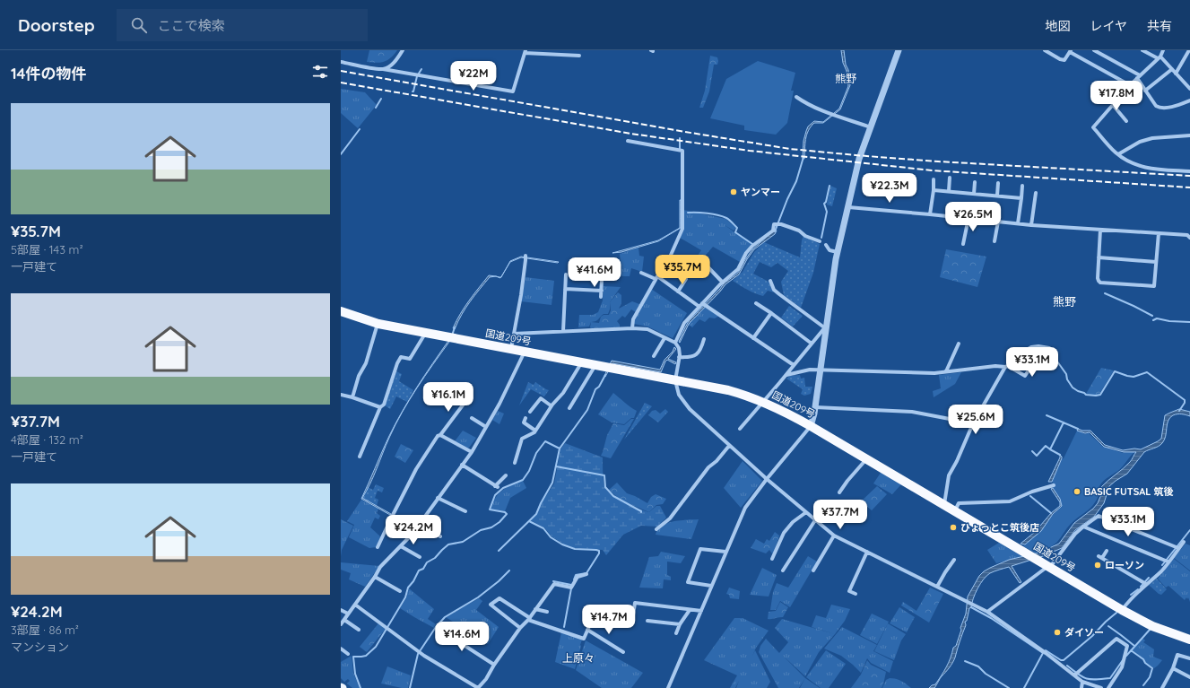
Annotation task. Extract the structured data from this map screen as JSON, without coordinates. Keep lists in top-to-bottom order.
{
  "streets": {
    "highway": ["国道209号"]
  },
  "districts": ["熊野", "熊野", "上原々"],
  "places": [
    "ヤンマー",
    "BASIC FUTSAL 筑後",
    "ひょっとこ筑後店",
    "ローソン",
    "ダイソー"
  ],
  "page": {
    "header": "Doorstep",
    "search": "ここで検索",
    "nav": ["地図", "レイヤ", "共有"],
    "heading": "14件の物件",
    "price": [
      "¥22M",
      "¥17.8M",
      "¥22.3M",
      "¥26.5M",
      "¥35.7M",
      "¥41.6M",
      "¥33.1M",
      "¥16.1M",
      "¥25.6M",
      "¥37.7M",
      "¥33.1M",
      "¥24.2M",
      "¥14.7M",
      "¥14.6M"
    ],
    "list": [
      {
        "name": "¥35.7M",
        "note": "5部屋 · 143 m² · 一戸建て"
      },
      {
        "name": "¥37.7M",
        "note": "4部屋 · 132 m² · 一戸建て"
      },
      {
        "name": "¥24.2M",
        "note": "3部屋 · 86 m² · マンション"
      }
    ]
  }
}
